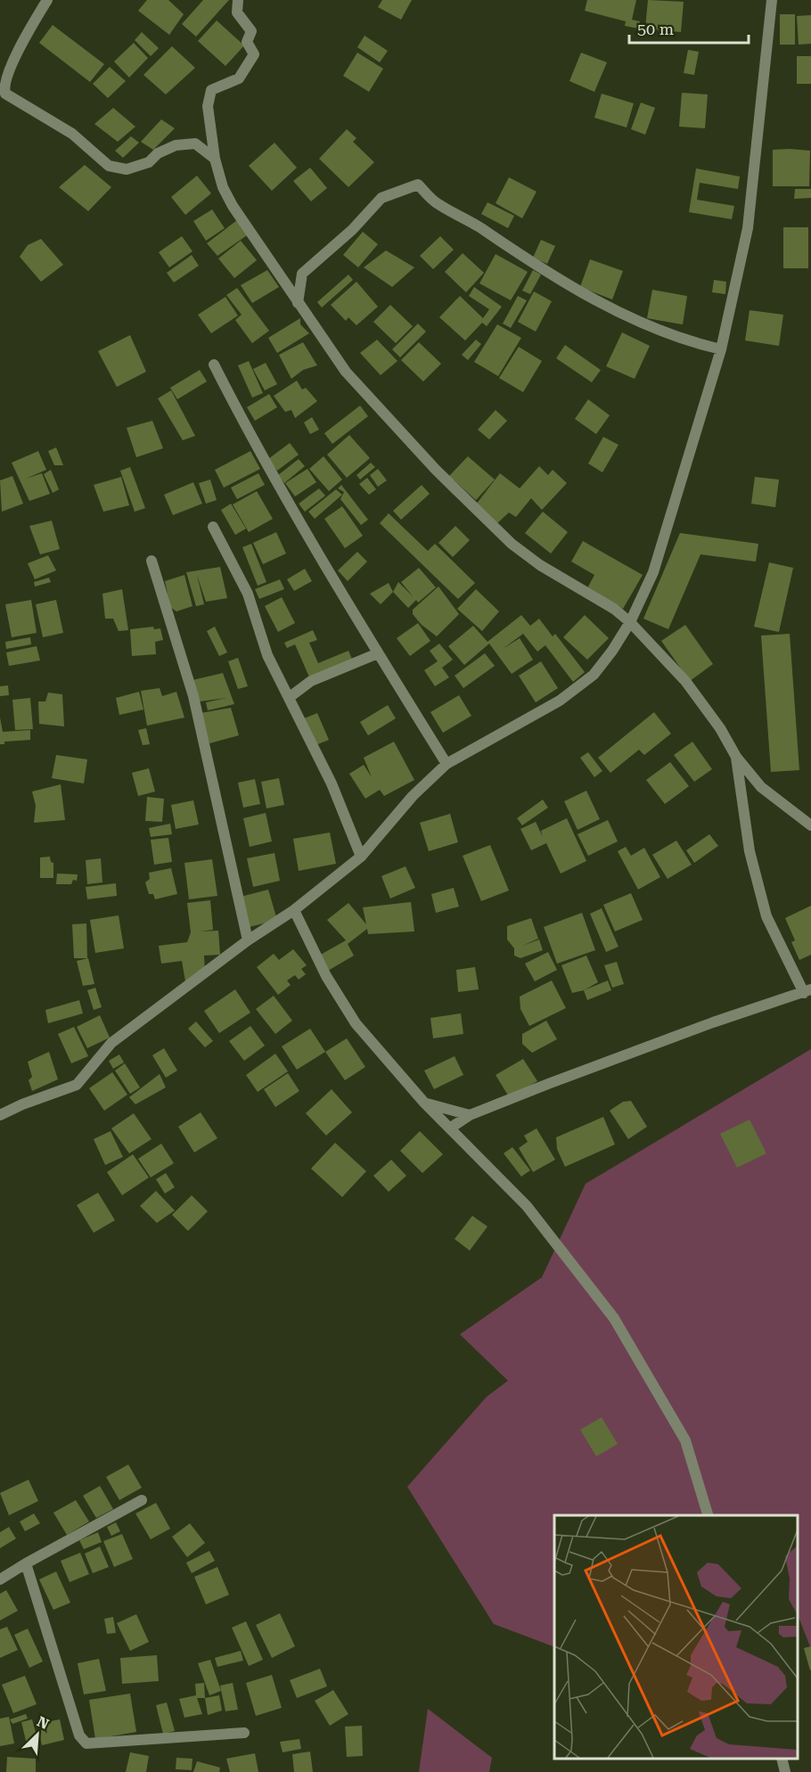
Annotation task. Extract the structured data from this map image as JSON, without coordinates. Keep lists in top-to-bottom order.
{
  "scale_bar": "50 m",
  "north": "top right"
}
